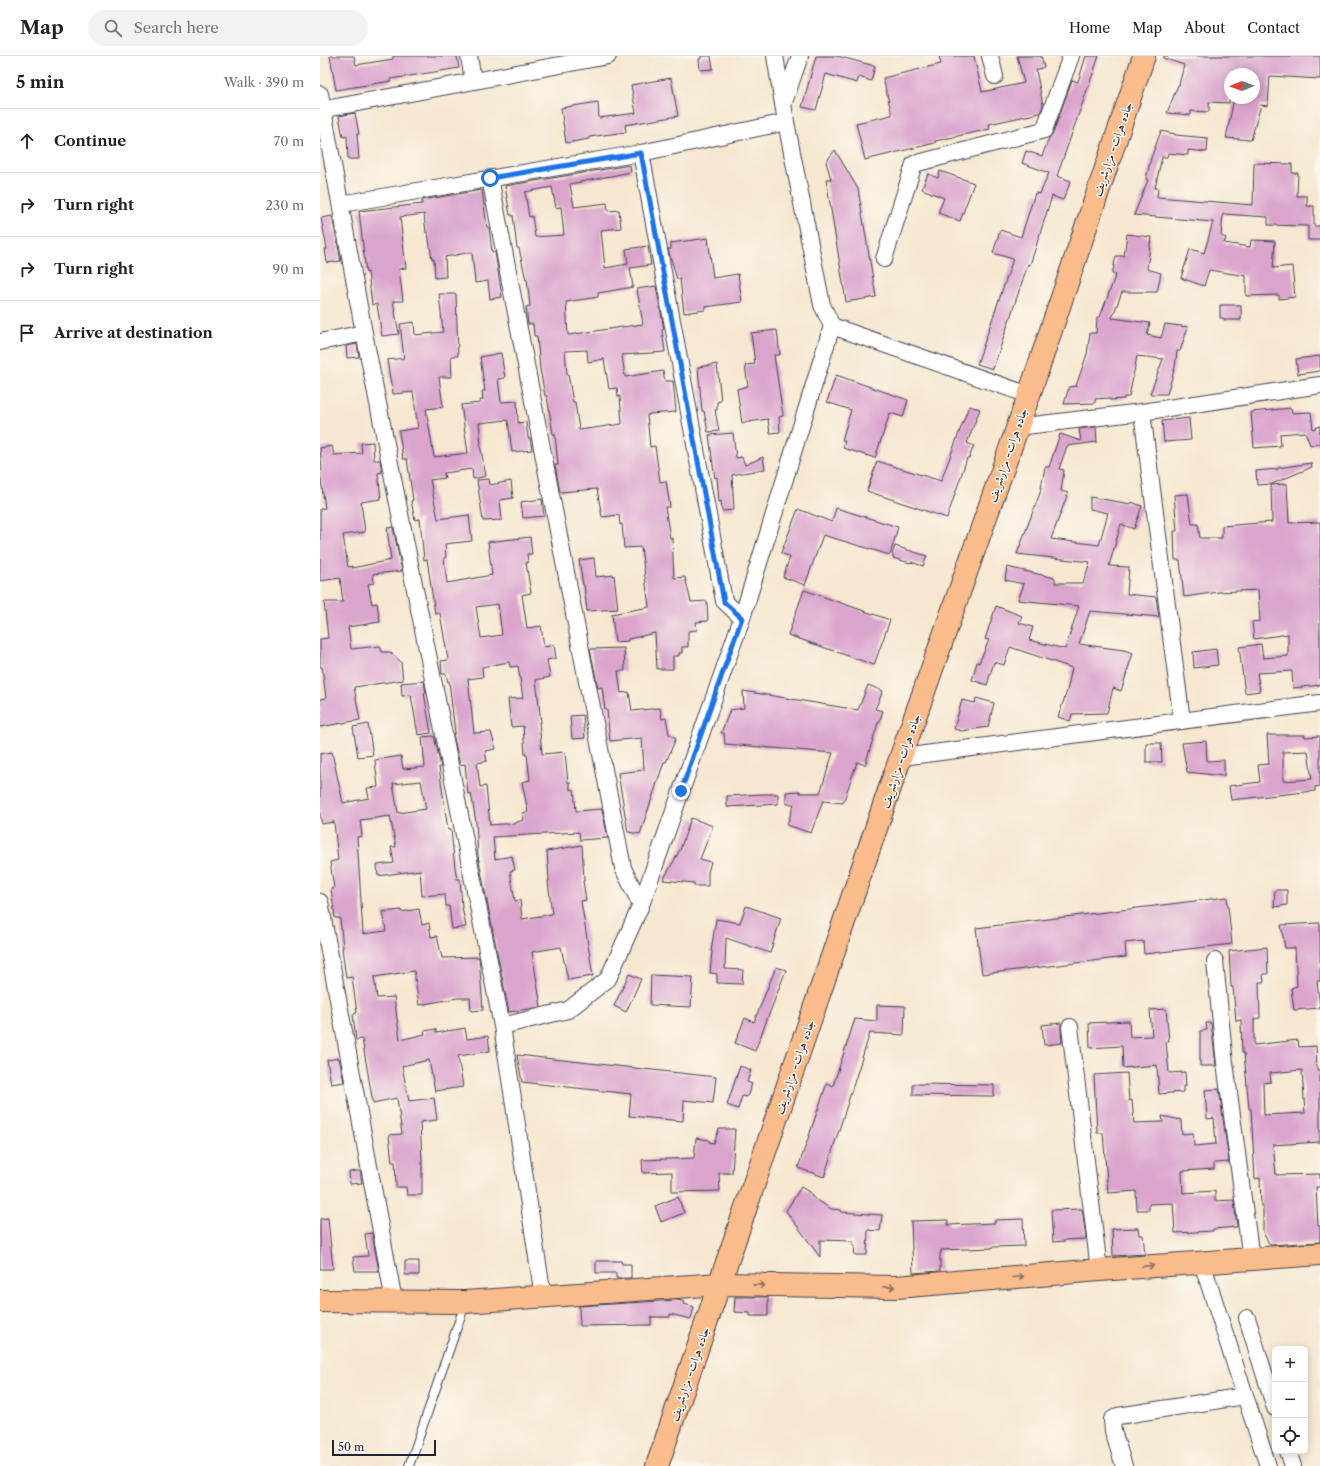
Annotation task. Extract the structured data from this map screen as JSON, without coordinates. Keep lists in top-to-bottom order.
{
  "streets": {
    "main road": ["جاده هرات- مزارشریف"]
  },
  "scale_bar": "50 m",
  "north": "left",
  "page": {
    "header": "Map",
    "search": "Search here",
    "nav": [
      "Home",
      "Map",
      "About",
      "Contact"
    ],
    "heading": ["5 min", "Walk · 390 m"],
    "list": [
      ["Continue", "70 m"],
      ["Turn right", "230 m"],
      ["Turn right", "90 m"],
      "Arrive at destination"
    ],
    "map_buttons": ["+", "−"],
    "scale": "50 m"
  }
}
